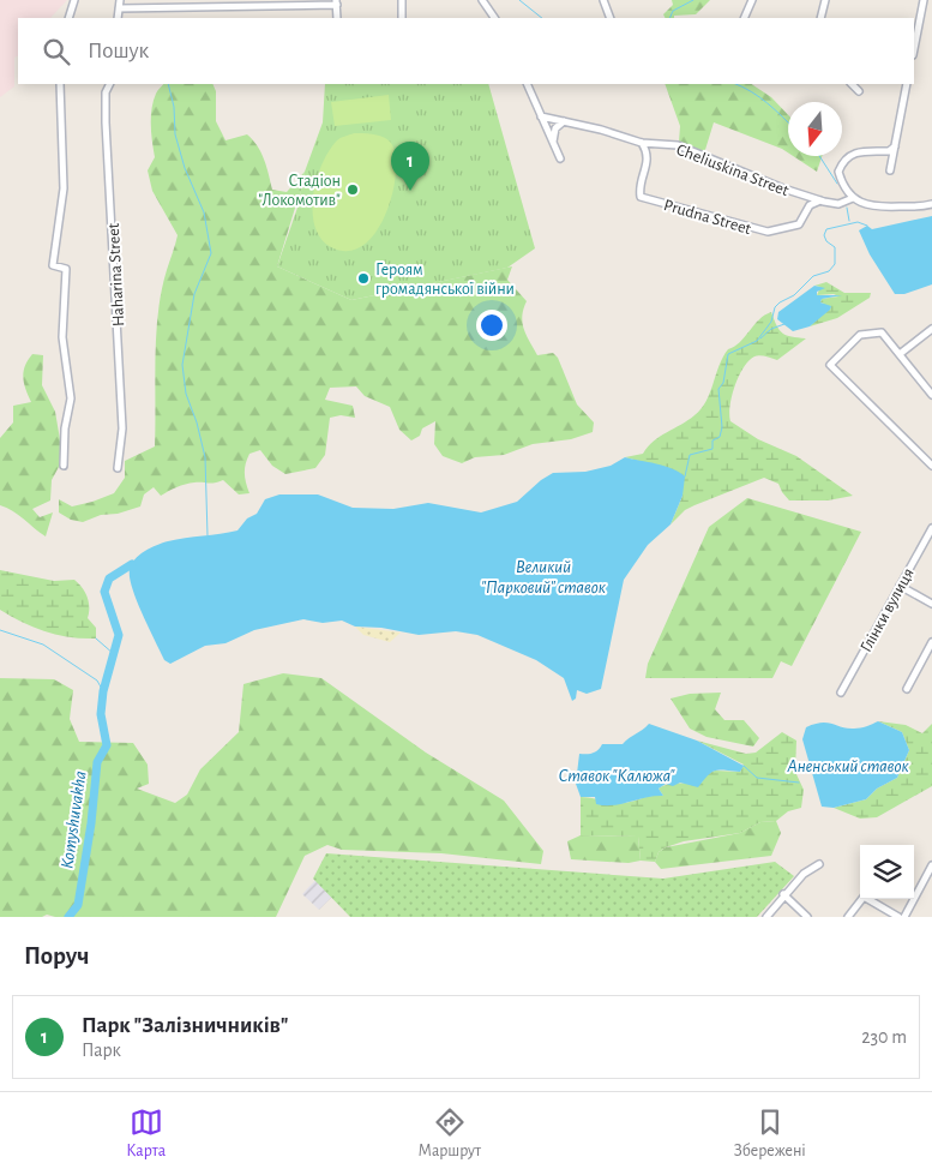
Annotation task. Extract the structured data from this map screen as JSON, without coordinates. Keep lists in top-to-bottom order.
{
  "streets": {
    "street": [
      "Cheliuskina Street",
      "Prudna Street",
      "Haharina Street",
      "Глінки вулиця"
    ]
  },
  "crossings": [
    ["Cheliuskina Street", "Prudna Street"]
  ],
  "water": [
    "Великий \"Парковий\" ставок",
    "Аненський ставок",
    "Ставок \"Калюжа\"",
    "Komyshuvakha"
  ],
  "places": ["Стадіон \"Локомотив\"", "Героям громадянської війни"],
  "north": "bottom",
  "page": {
    "search": "Пошук",
    "pins": "1",
    "heading": "Поруч",
    "list": [
      {
        "mark": "1",
        "name": "Парк \"Залізничників\"",
        "note": "Парк",
        "value": "230 m"
      }
    ],
    "nav": ["Карта", "Маршрут", "Збережені"]
  }
}
